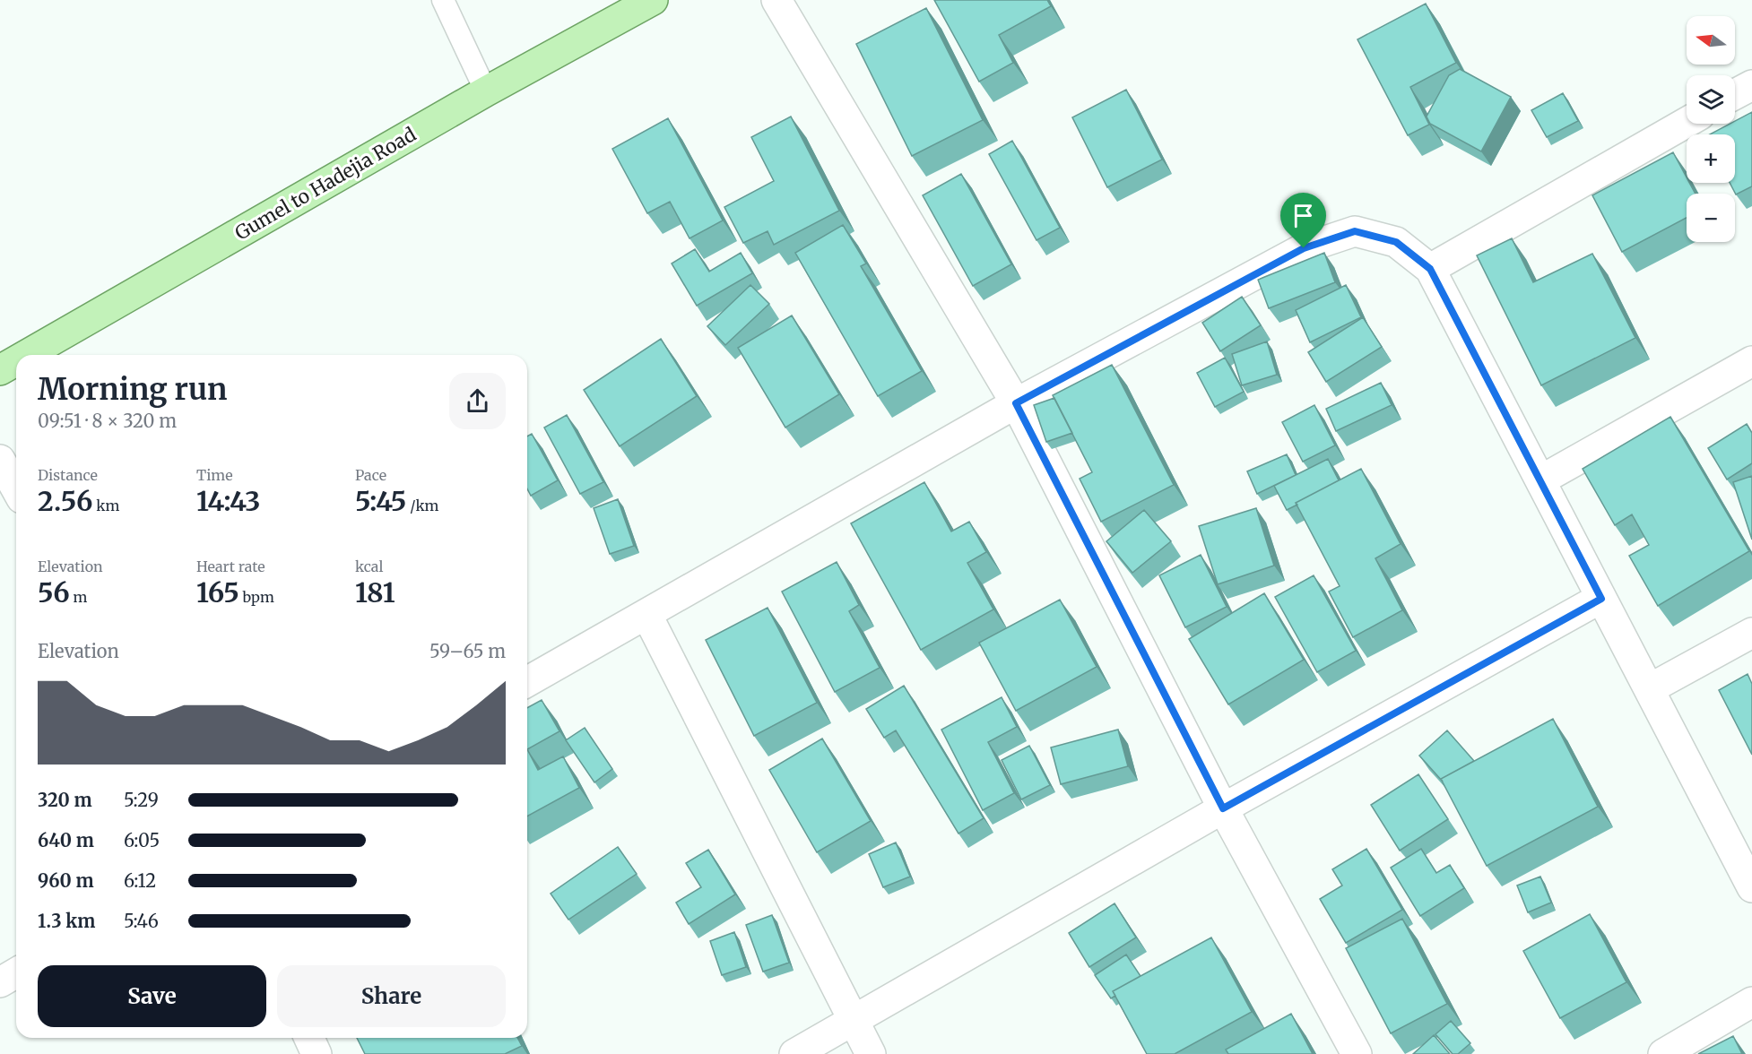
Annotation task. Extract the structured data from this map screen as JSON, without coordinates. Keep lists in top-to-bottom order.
{
  "streets": {
    "main road": ["Gumel to Hadejia Road"]
  },
  "north": "left",
  "page": {
    "map_buttons": ["+", "−"],
    "heading": ["Morning run", "09:51 · 8 × 320 m"],
    "stats": [
      ["Distance", "2.56 km"],
      ["Time", "14:43"],
      ["Pace", "5:45 /km"],
      ["Elevation", "56 m"],
      ["Heart rate", "165 bpm"],
      ["kcal", "181"]
    ],
    "chart": ["Elevation", "59–65 m"],
    "list": [
      {
        "name": "320 m",
        "note": "5:29"
      },
      {
        "name": "640 m",
        "note": "6:05"
      },
      {
        "name": "960 m",
        "note": "6:12"
      },
      {
        "name": "1.3 km",
        "note": "5:46"
      }
    ],
    "buttons": ["Save", "Share"]
  }
}
